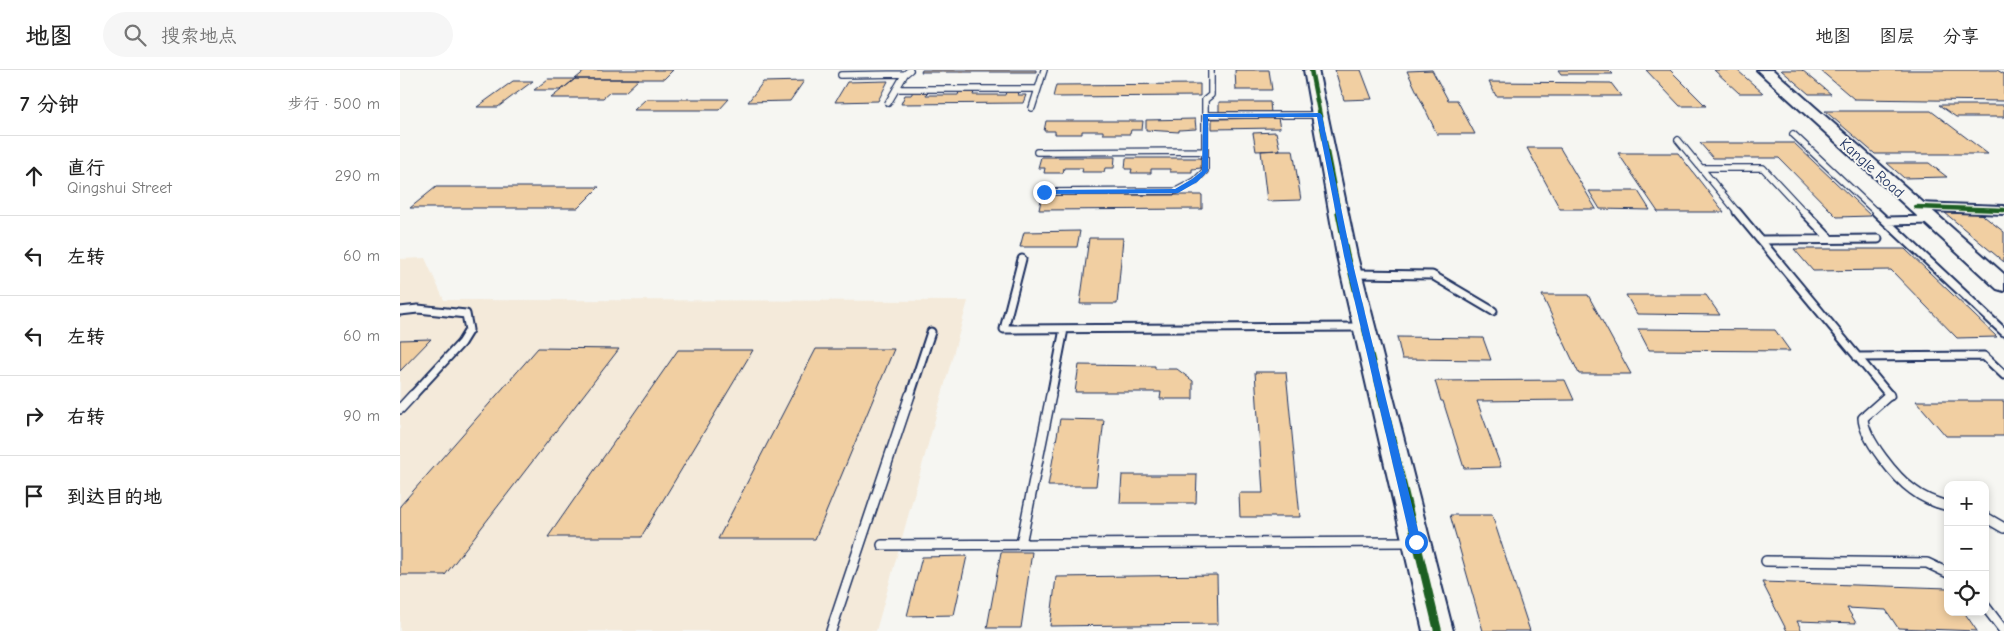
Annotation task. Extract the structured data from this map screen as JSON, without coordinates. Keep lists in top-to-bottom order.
{
  "streets": {
    "street": ["Kangle Road"]
  },
  "page": {
    "header": "地图",
    "search": "搜索地点",
    "nav": ["地图", "图层", "分享"],
    "heading": ["7 分钟", "步行 · 500 m"],
    "list": [
      ["直行", "Qingshui Street", "290 m"],
      ["左转", "60 m"],
      ["左转", "60 m"],
      ["右转", "90 m"],
      "到达目的地"
    ],
    "map_buttons": ["+", "−"]
  }
}
